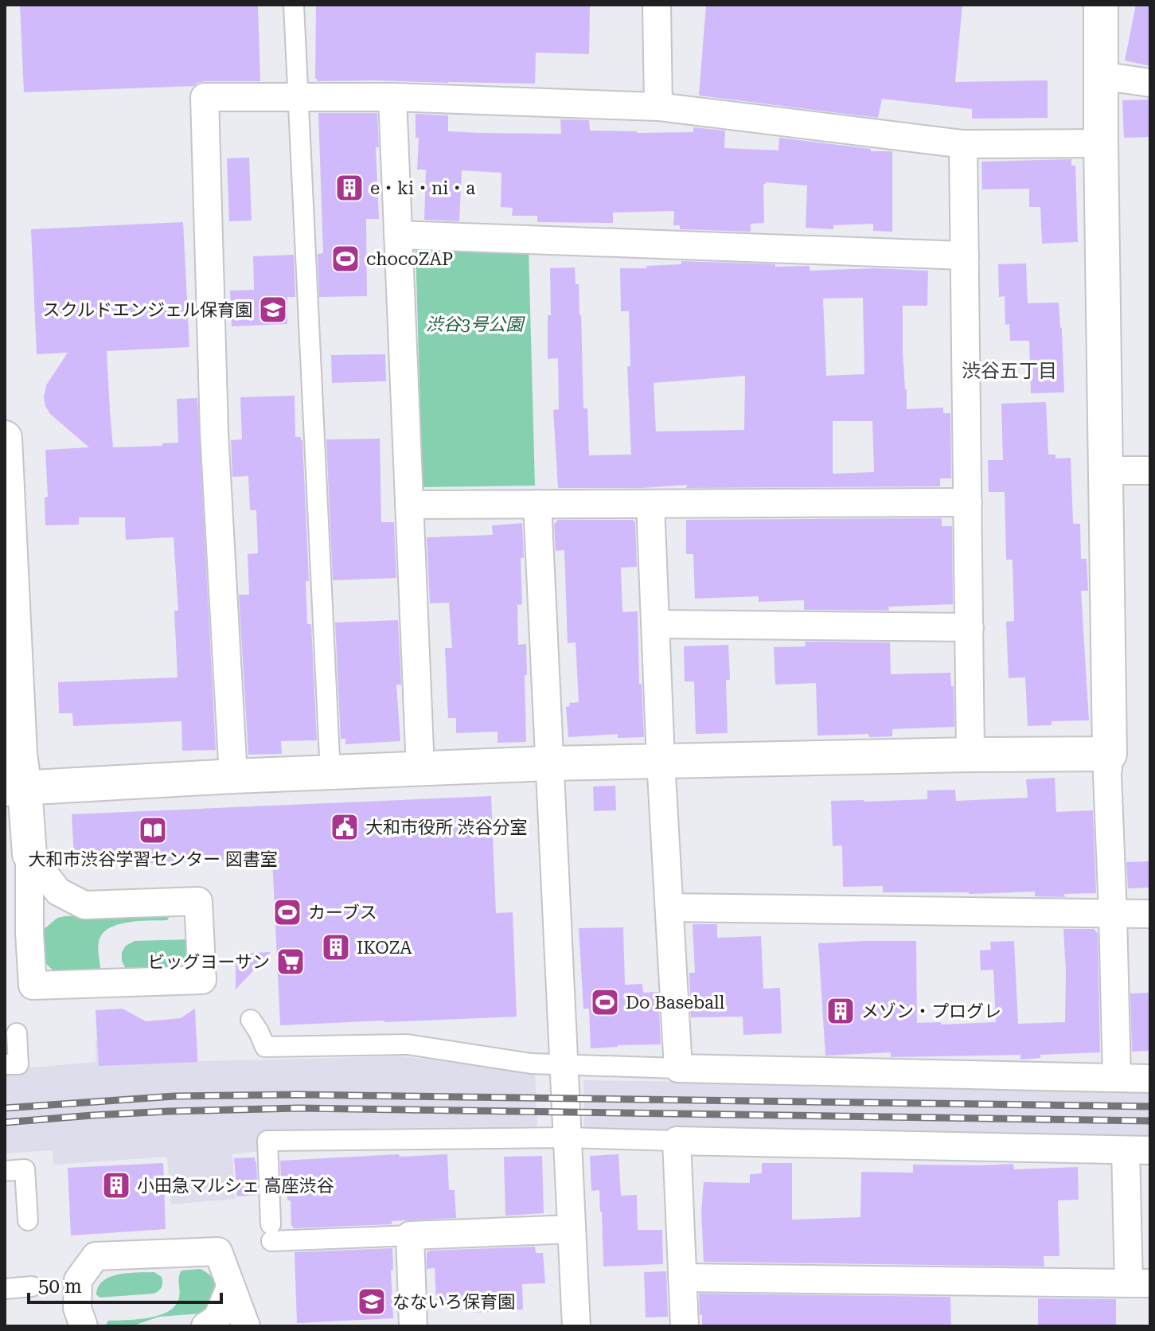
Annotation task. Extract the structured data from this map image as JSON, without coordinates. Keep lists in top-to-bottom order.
{
  "districts": ["渋谷五丁目"],
  "parks": ["渋谷3号公園"],
  "places": {
    "building": [
      "e・ki・ni・a",
      "IKOZA",
      "メゾン・プログレ",
      "小田急マルシェ 高座渋谷"
    ],
    "sports": ["chocoZAP", "カーブス", "Do Baseball"],
    "school or university": ["スクルドエンジェル保育園", "なないろ保育園"],
    "public building": ["大和市役所 渋谷分室"],
    "library": ["大和市渋谷学習センター 図書室"],
    "supermarket": ["ビッグヨーサン"]
  },
  "scale_bar": "50 m"
}
